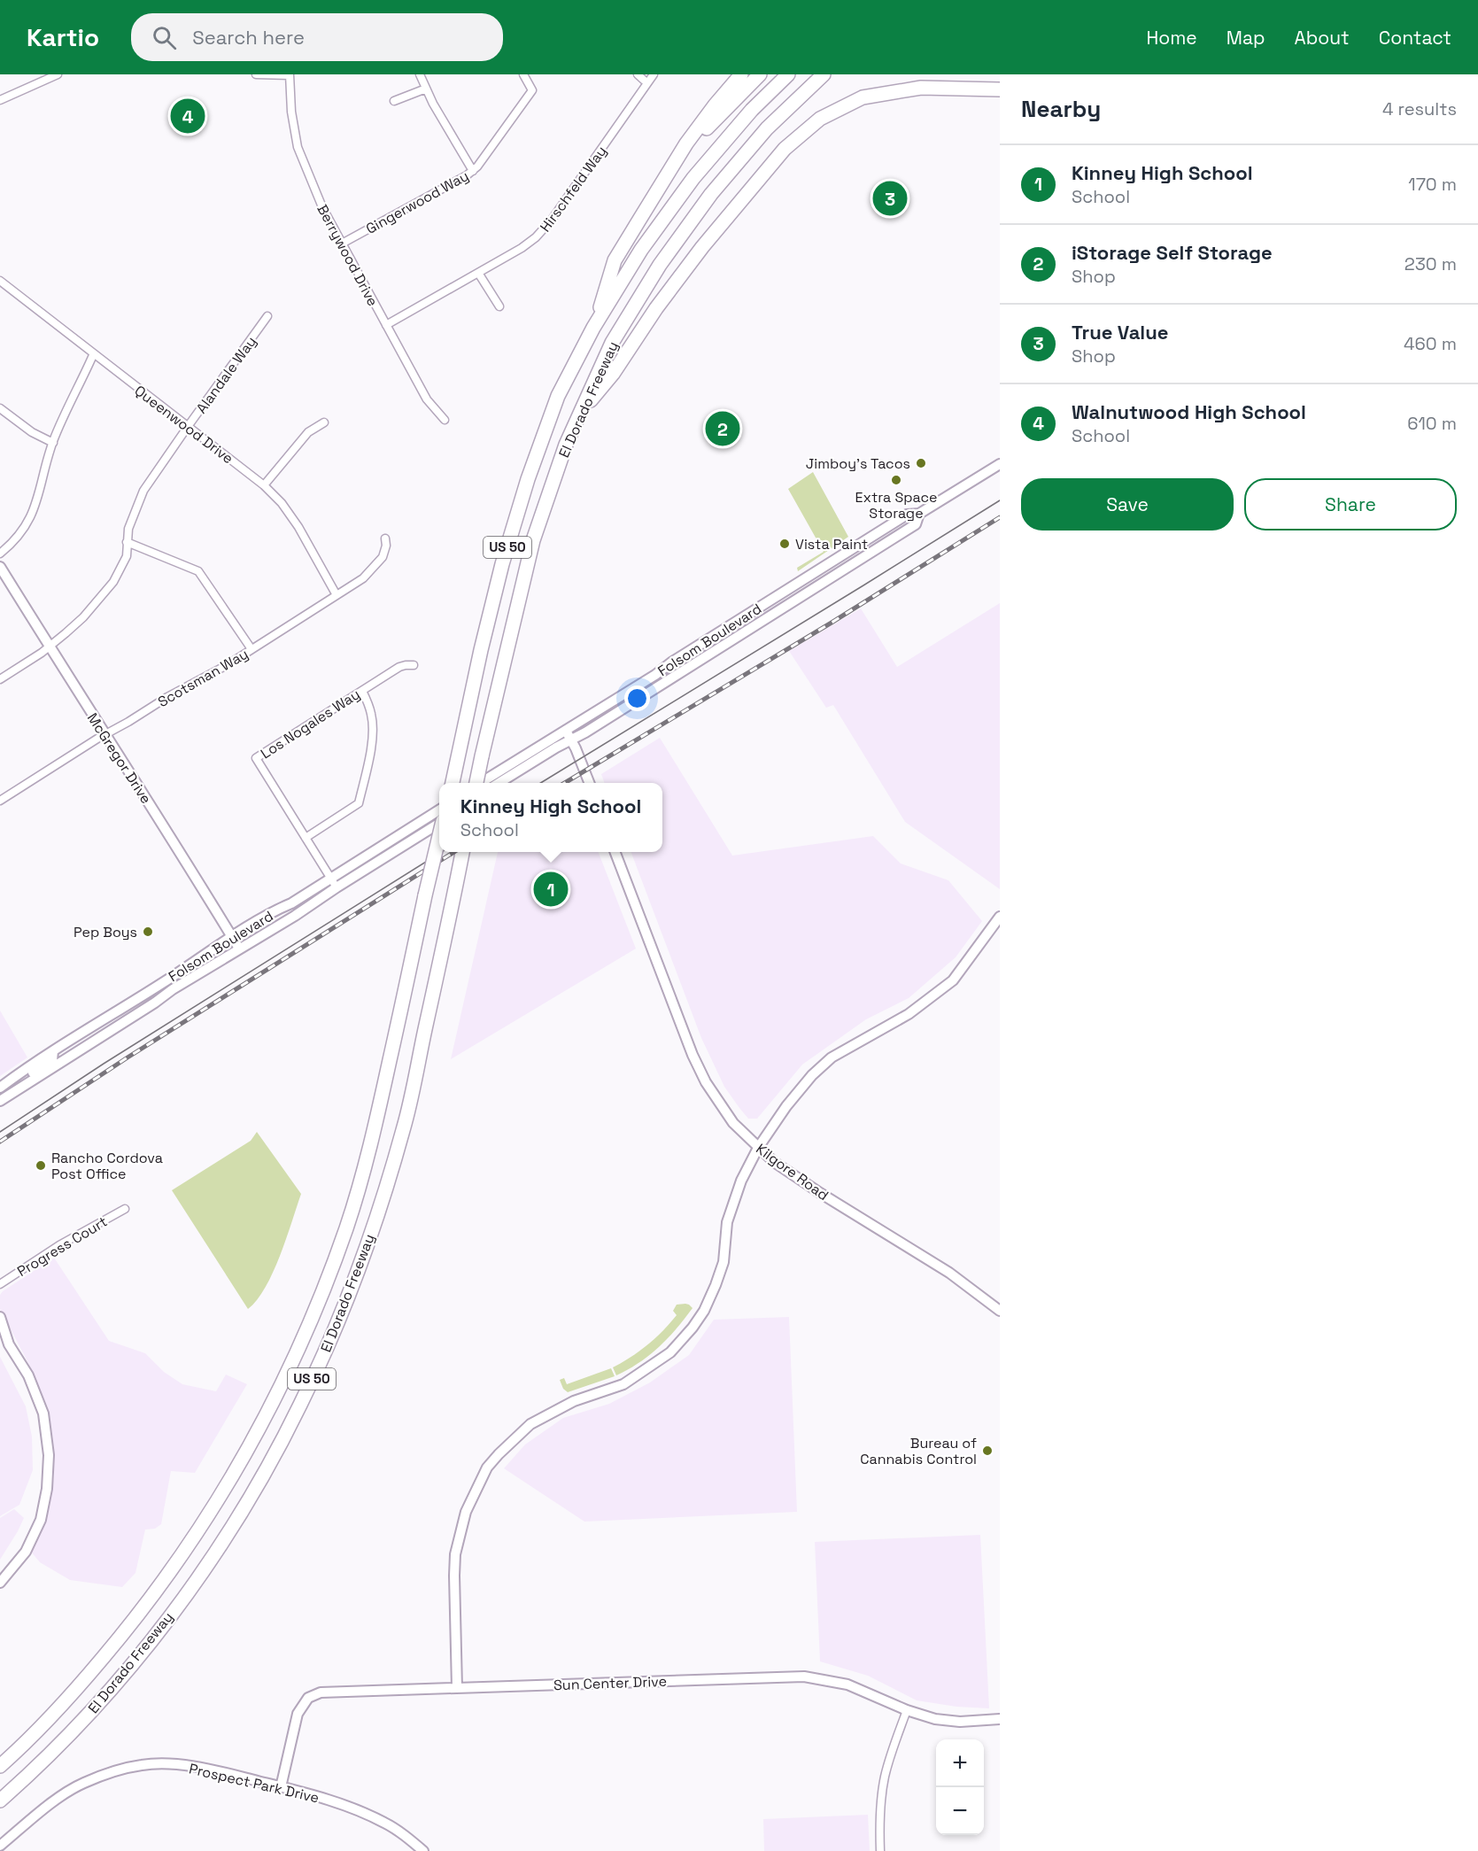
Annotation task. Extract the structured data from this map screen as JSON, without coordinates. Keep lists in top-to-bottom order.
{
  "streets": {
    "highway": ["El Dorado Freeway", "US 50"],
    "street": [
      "Hirschfeld Way",
      "Gingerwood Way",
      "Berrywood Drive",
      "Alandale Way",
      "Queenwood Drive",
      "Folsom Boulevard",
      "Scotsman Way",
      "Los Nogales Way",
      "McGregor Drive",
      "Kilgore Road",
      "Progress Court",
      "Sun Center Drive",
      "Prospect Park Drive"
    ]
  },
  "crossings": [
    ["Hirschfeld Way", "Berrywood Drive"],
    ["Gingerwood Way", "Berrywood Drive"],
    ["Alandale Way", "Queenwood Drive"],
    ["Alandale Way", "McGregor Drive"],
    ["Queenwood Drive", "Scotsman Way"],
    ["Folsom Boulevard", "Los Nogales Way"],
    ["Folsom Boulevard", "McGregor Drive"],
    ["Scotsman Way", "McGregor Drive"],
    ["Sun Center Drive", "Prospect Park Drive"]
  ],
  "places": [
    "Jimboy's Tacos",
    "Extra Space Storage",
    "Vista Paint",
    "Pep Boys",
    "Rancho Cordova Post Office",
    "Bureau of Cannabis Control"
  ],
  "page": {
    "header": "Kartio",
    "search": "Search here",
    "nav": [
      "Home",
      "Map",
      "About",
      "Contact"
    ],
    "heading": ["Nearby", "4 results"],
    "pins": [
      "4",
      "3",
      "2",
      "1"
    ],
    "list": [
      {
        "mark": "1",
        "name": "Kinney High School",
        "note": "School",
        "value": "170 m"
      },
      {
        "mark": "2",
        "name": "iStorage Self Storage",
        "note": "Shop",
        "value": "230 m"
      },
      {
        "mark": "3",
        "name": "True Value",
        "note": "Shop",
        "value": "460 m"
      },
      {
        "mark": "4",
        "name": "Walnutwood High School",
        "note": "School",
        "value": "610 m"
      }
    ],
    "buttons": ["Save", "Share"],
    "popup": ["Kinney High School", "School"],
    "map_buttons": ["+", "−"]
  }
}
